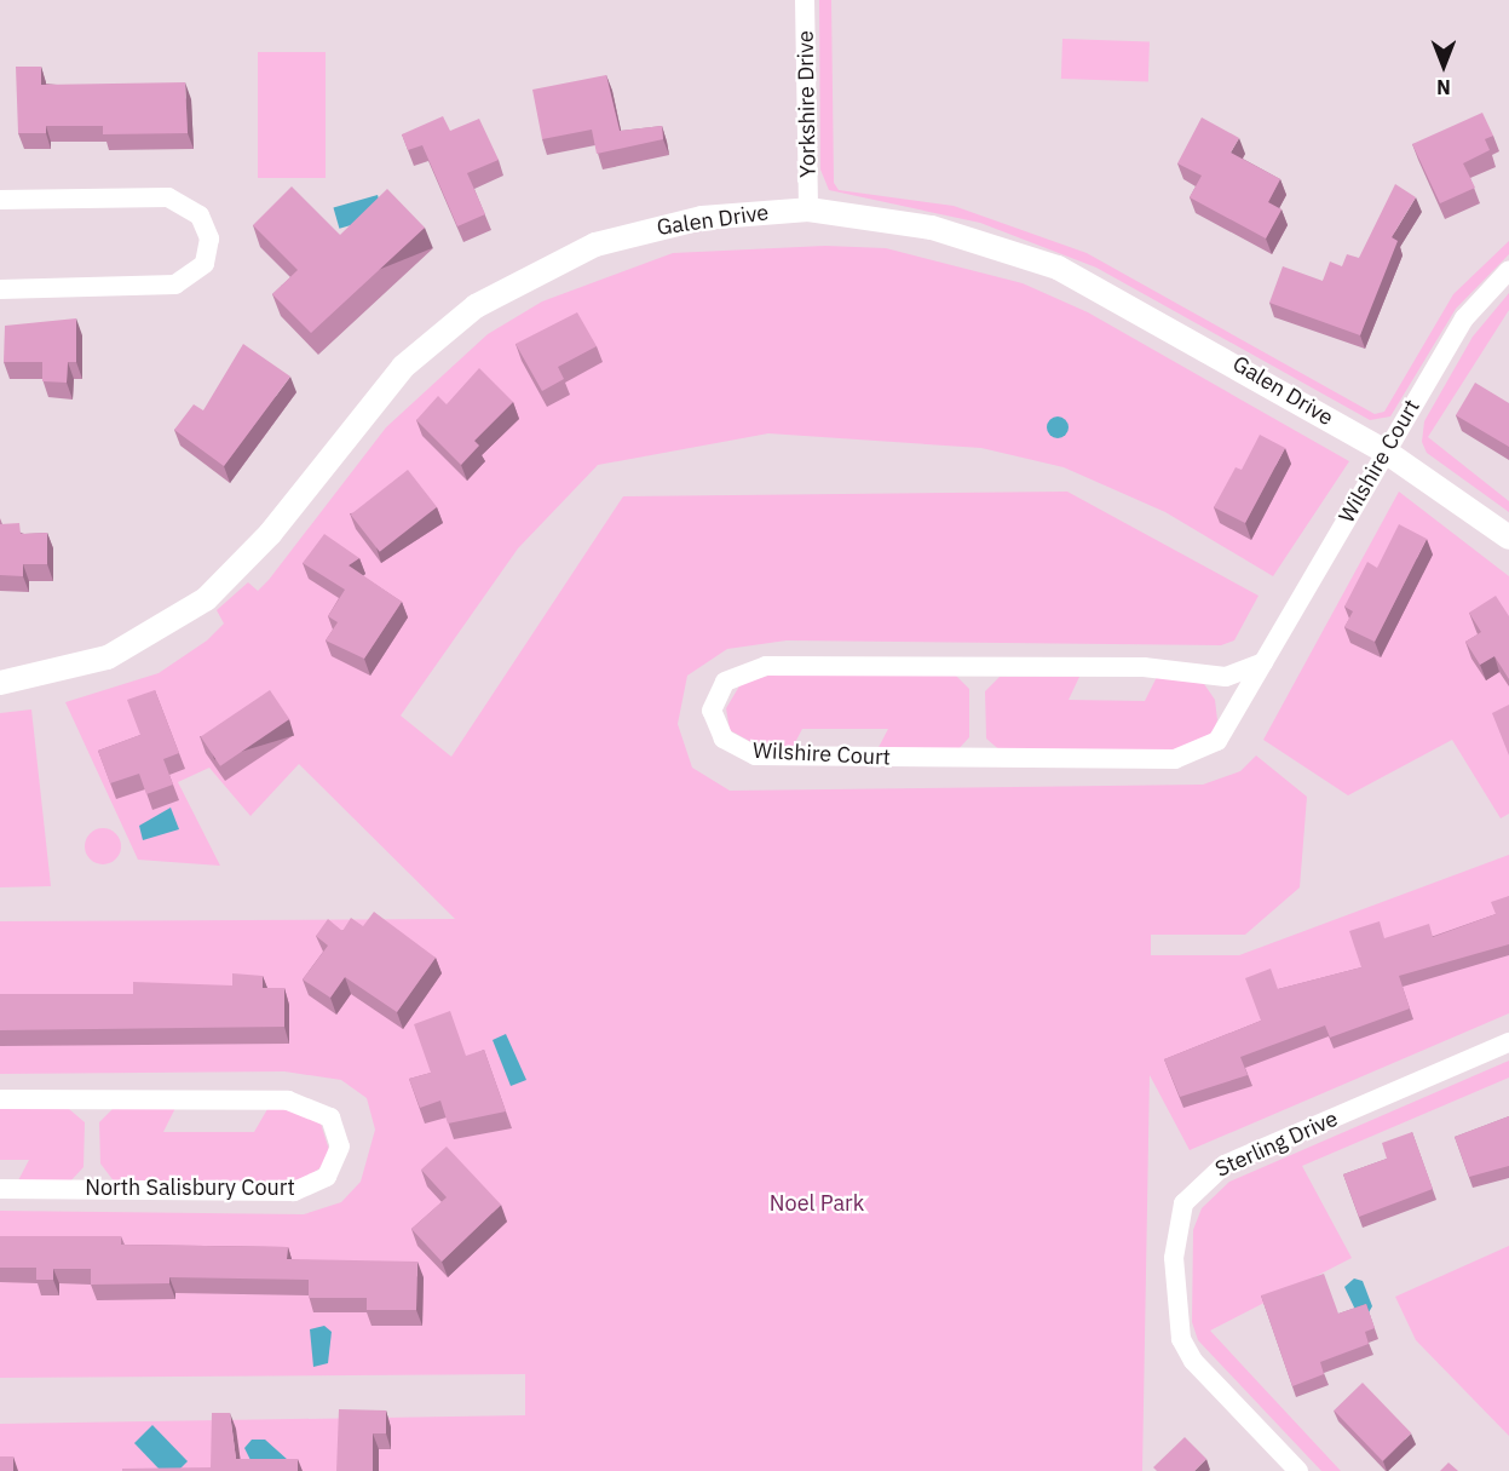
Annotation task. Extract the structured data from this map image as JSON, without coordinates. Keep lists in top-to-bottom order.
{
  "streets": {
    "street": [
      "Yorkshire Drive",
      "Galen Drive",
      "Wilshire Court",
      "Sterling Drive",
      "North Salisbury Court"
    ]
  },
  "crossings": [
    ["Yorkshire Drive", "Galen Drive"],
    ["Galen Drive", "Wilshire Court"]
  ],
  "parks": ["Noel Park"],
  "north": "bottom"
}
